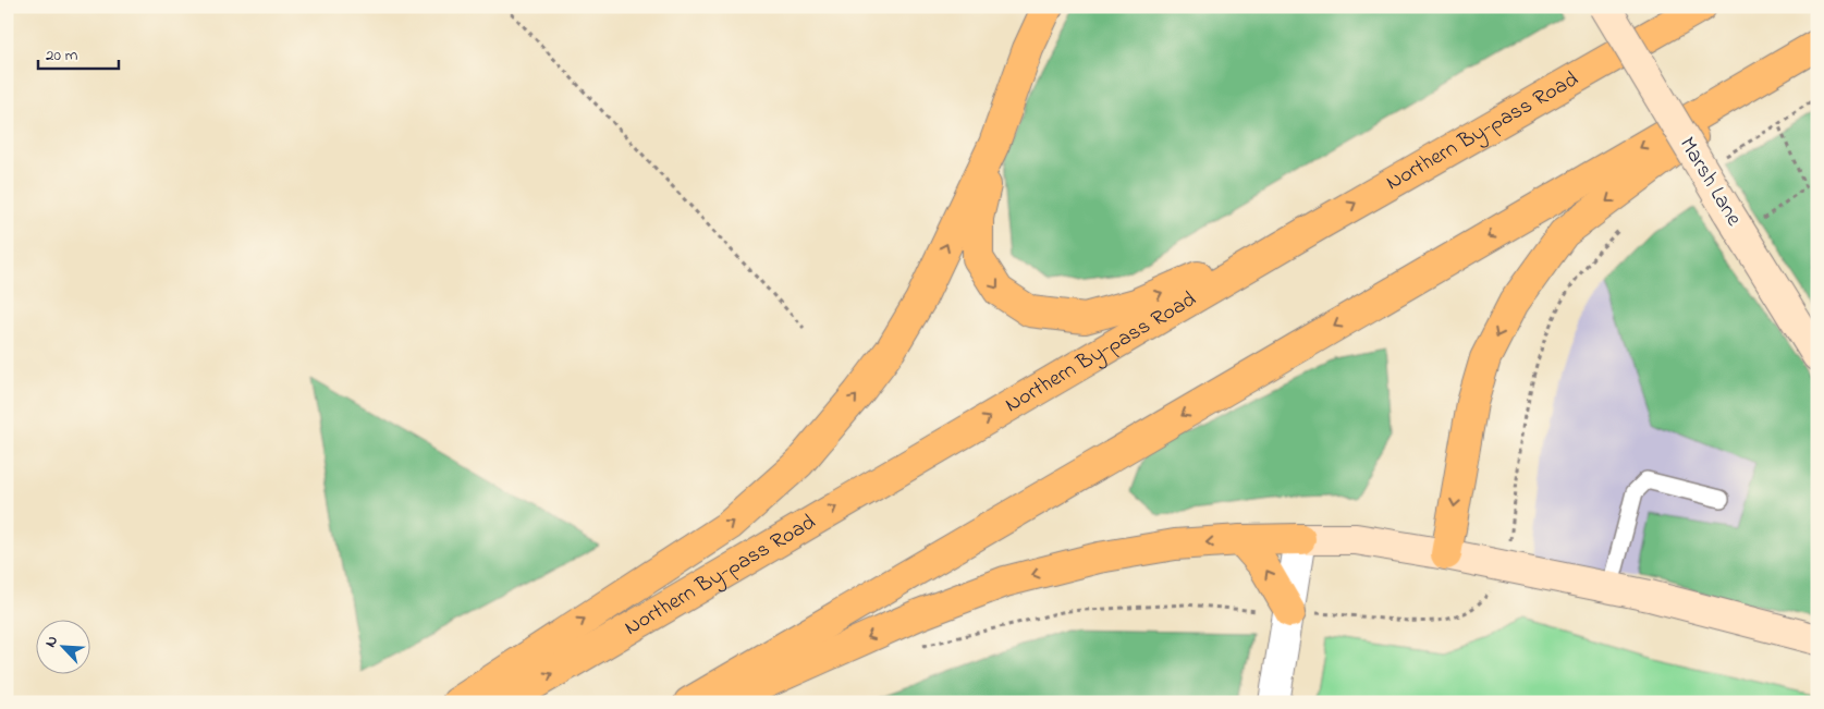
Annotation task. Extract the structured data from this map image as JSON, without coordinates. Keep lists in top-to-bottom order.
{
  "streets": {
    "highway": ["Northern By-pass Road"],
    "main road": ["Marsh Lane"]
  },
  "scale_bar": "20 m",
  "north": "top left"
}
